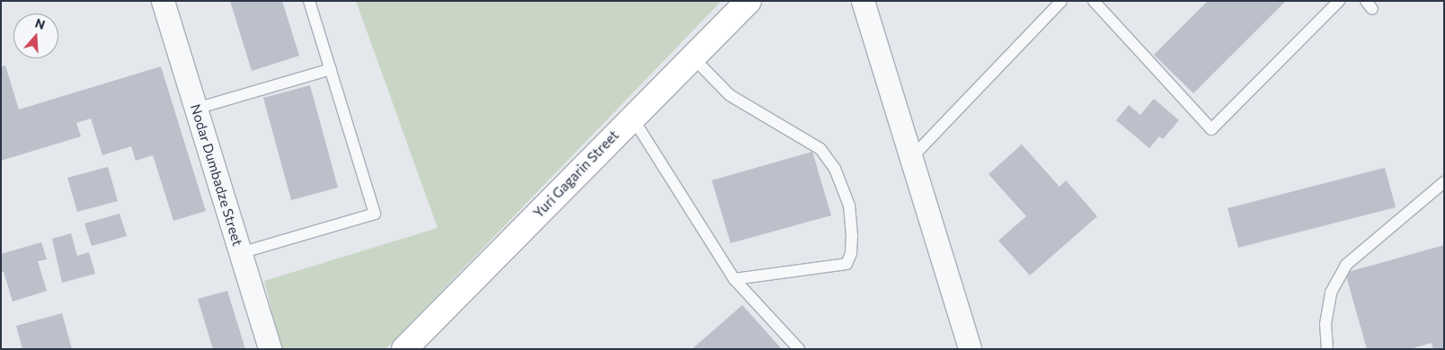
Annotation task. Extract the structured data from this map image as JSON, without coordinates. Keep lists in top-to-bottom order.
{
  "streets": {
    "street": ["Yuri Gagarin Street", "Nodar Dumbadze Street"]
  },
  "north": "top"
}
